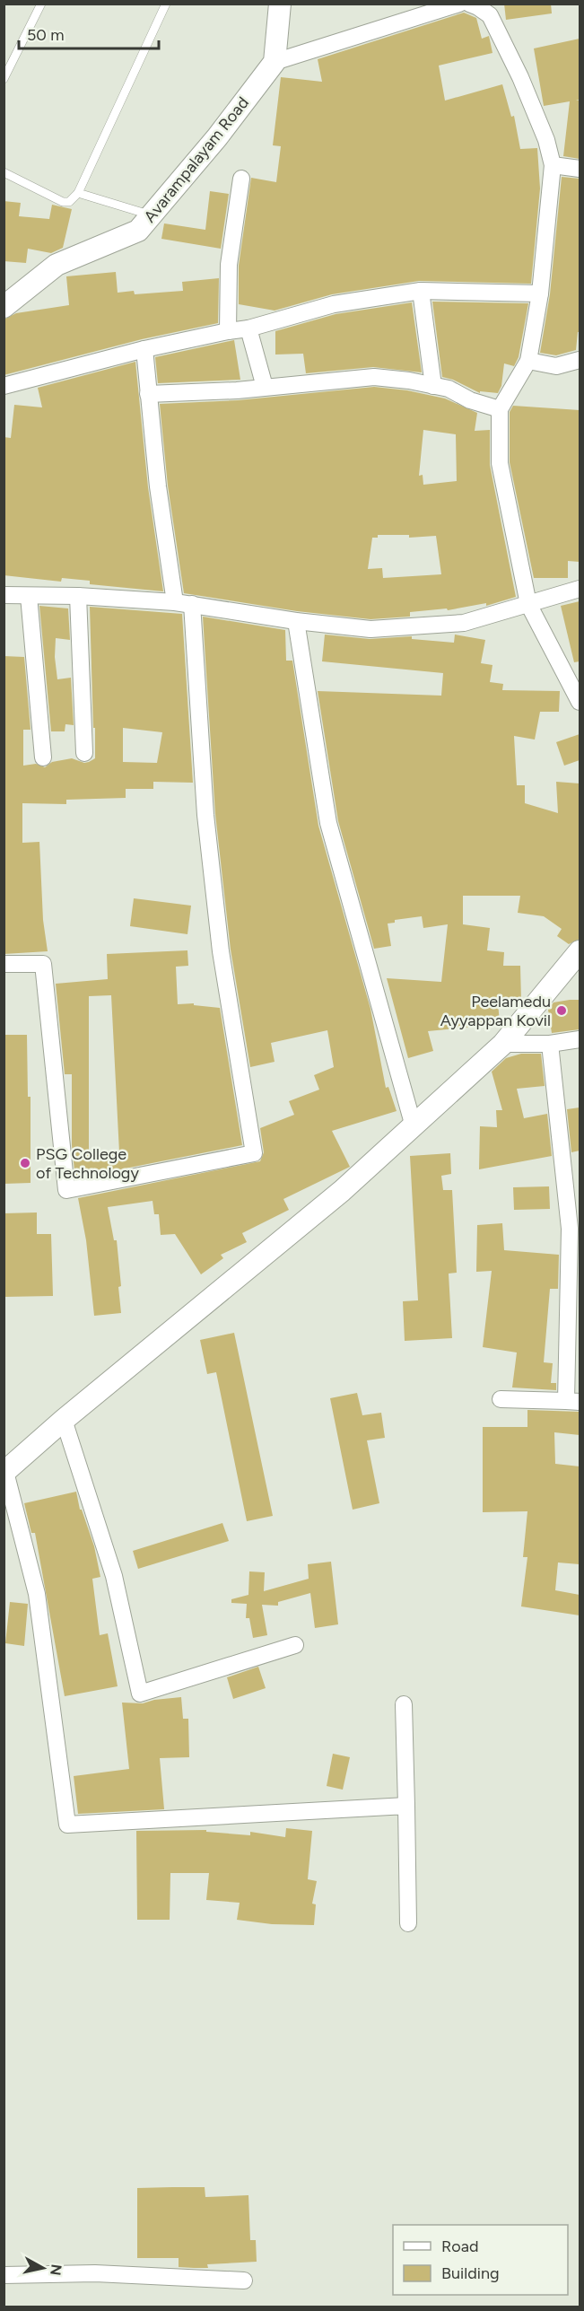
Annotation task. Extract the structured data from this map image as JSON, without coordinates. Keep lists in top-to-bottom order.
{
  "streets": {
    "street": ["Avarampalayam Road"]
  },
  "places": ["Peelamedu Ayyappan Kovil", "PSG College of Technology"],
  "legend": ["Road", "Building"],
  "scale_bar": "50 m",
  "north": "right"
}
